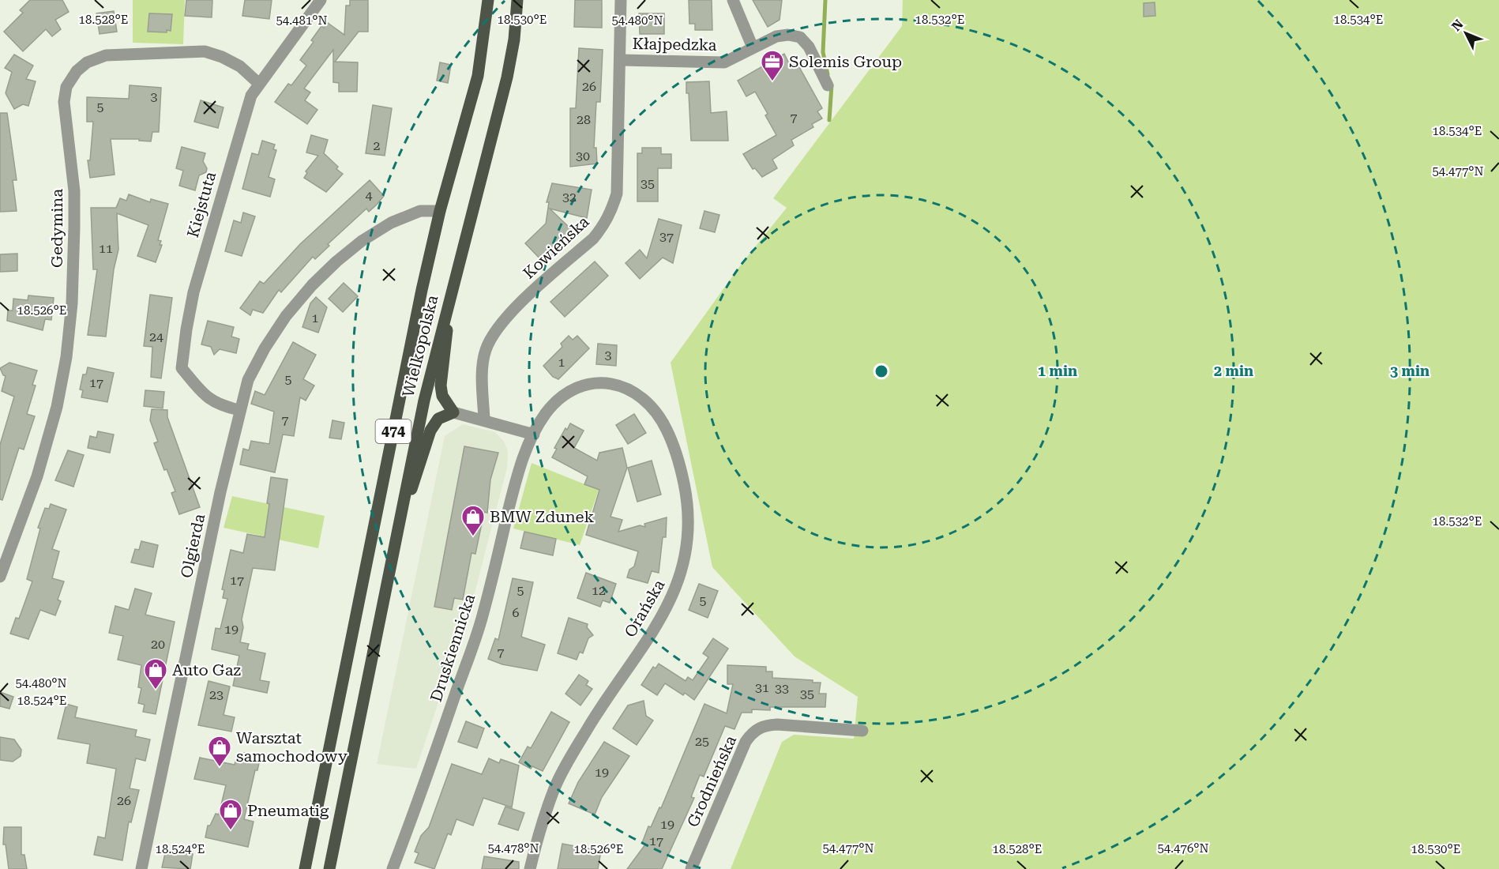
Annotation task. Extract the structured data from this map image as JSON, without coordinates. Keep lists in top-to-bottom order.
{
  "streets": {
    "main road": ["Wielkopolska", "474"],
    "street": [
      "Kłajpedzka",
      "Kiejstuta",
      "Gedymina",
      "Kowieńska",
      "Olgierda",
      "Orańska",
      "Druskiennicka",
      "Grodnieńska"
    ]
  },
  "crossings": [
    ["Kłajpedzka", "Kowieńska"],
    ["Kiejstuta", "Gedymina"],
    ["Kiejstuta", "Olgierda"],
    ["Wielkopolska", "Olgierda"],
    ["Orańska", "Druskiennicka"]
  ],
  "places": {
    "office": ["Solemis Group"],
    "shop": [
      "BMW Zdunek",
      "Auto Gaz",
      "Warsztat samochodowy",
      "Pneumatig"
    ]
  },
  "house_numbers": [
    "26",
    "3",
    "5",
    "7",
    "28",
    "2",
    "30",
    "35",
    "4",
    "32",
    "37",
    "11",
    "1",
    "24",
    "3",
    "1",
    "5",
    "17",
    "7",
    "17",
    "5",
    "12",
    "5",
    "6",
    "19",
    "20",
    "7",
    "31",
    "33",
    "35",
    "23",
    "25",
    "19",
    "26",
    "19",
    "17"
  ],
  "north": "top left",
  "coordinates": [
    "18.528°E",
    "18.530°E",
    "18.532°E",
    "18.534°E",
    "54.481°N",
    "54.480°N",
    "54.477°N",
    "18.526°E",
    "18.524°E",
    "54.478°N",
    "54.476°N"
  ],
  "rings": ["1 min", "2 min", "3 min"]
}
